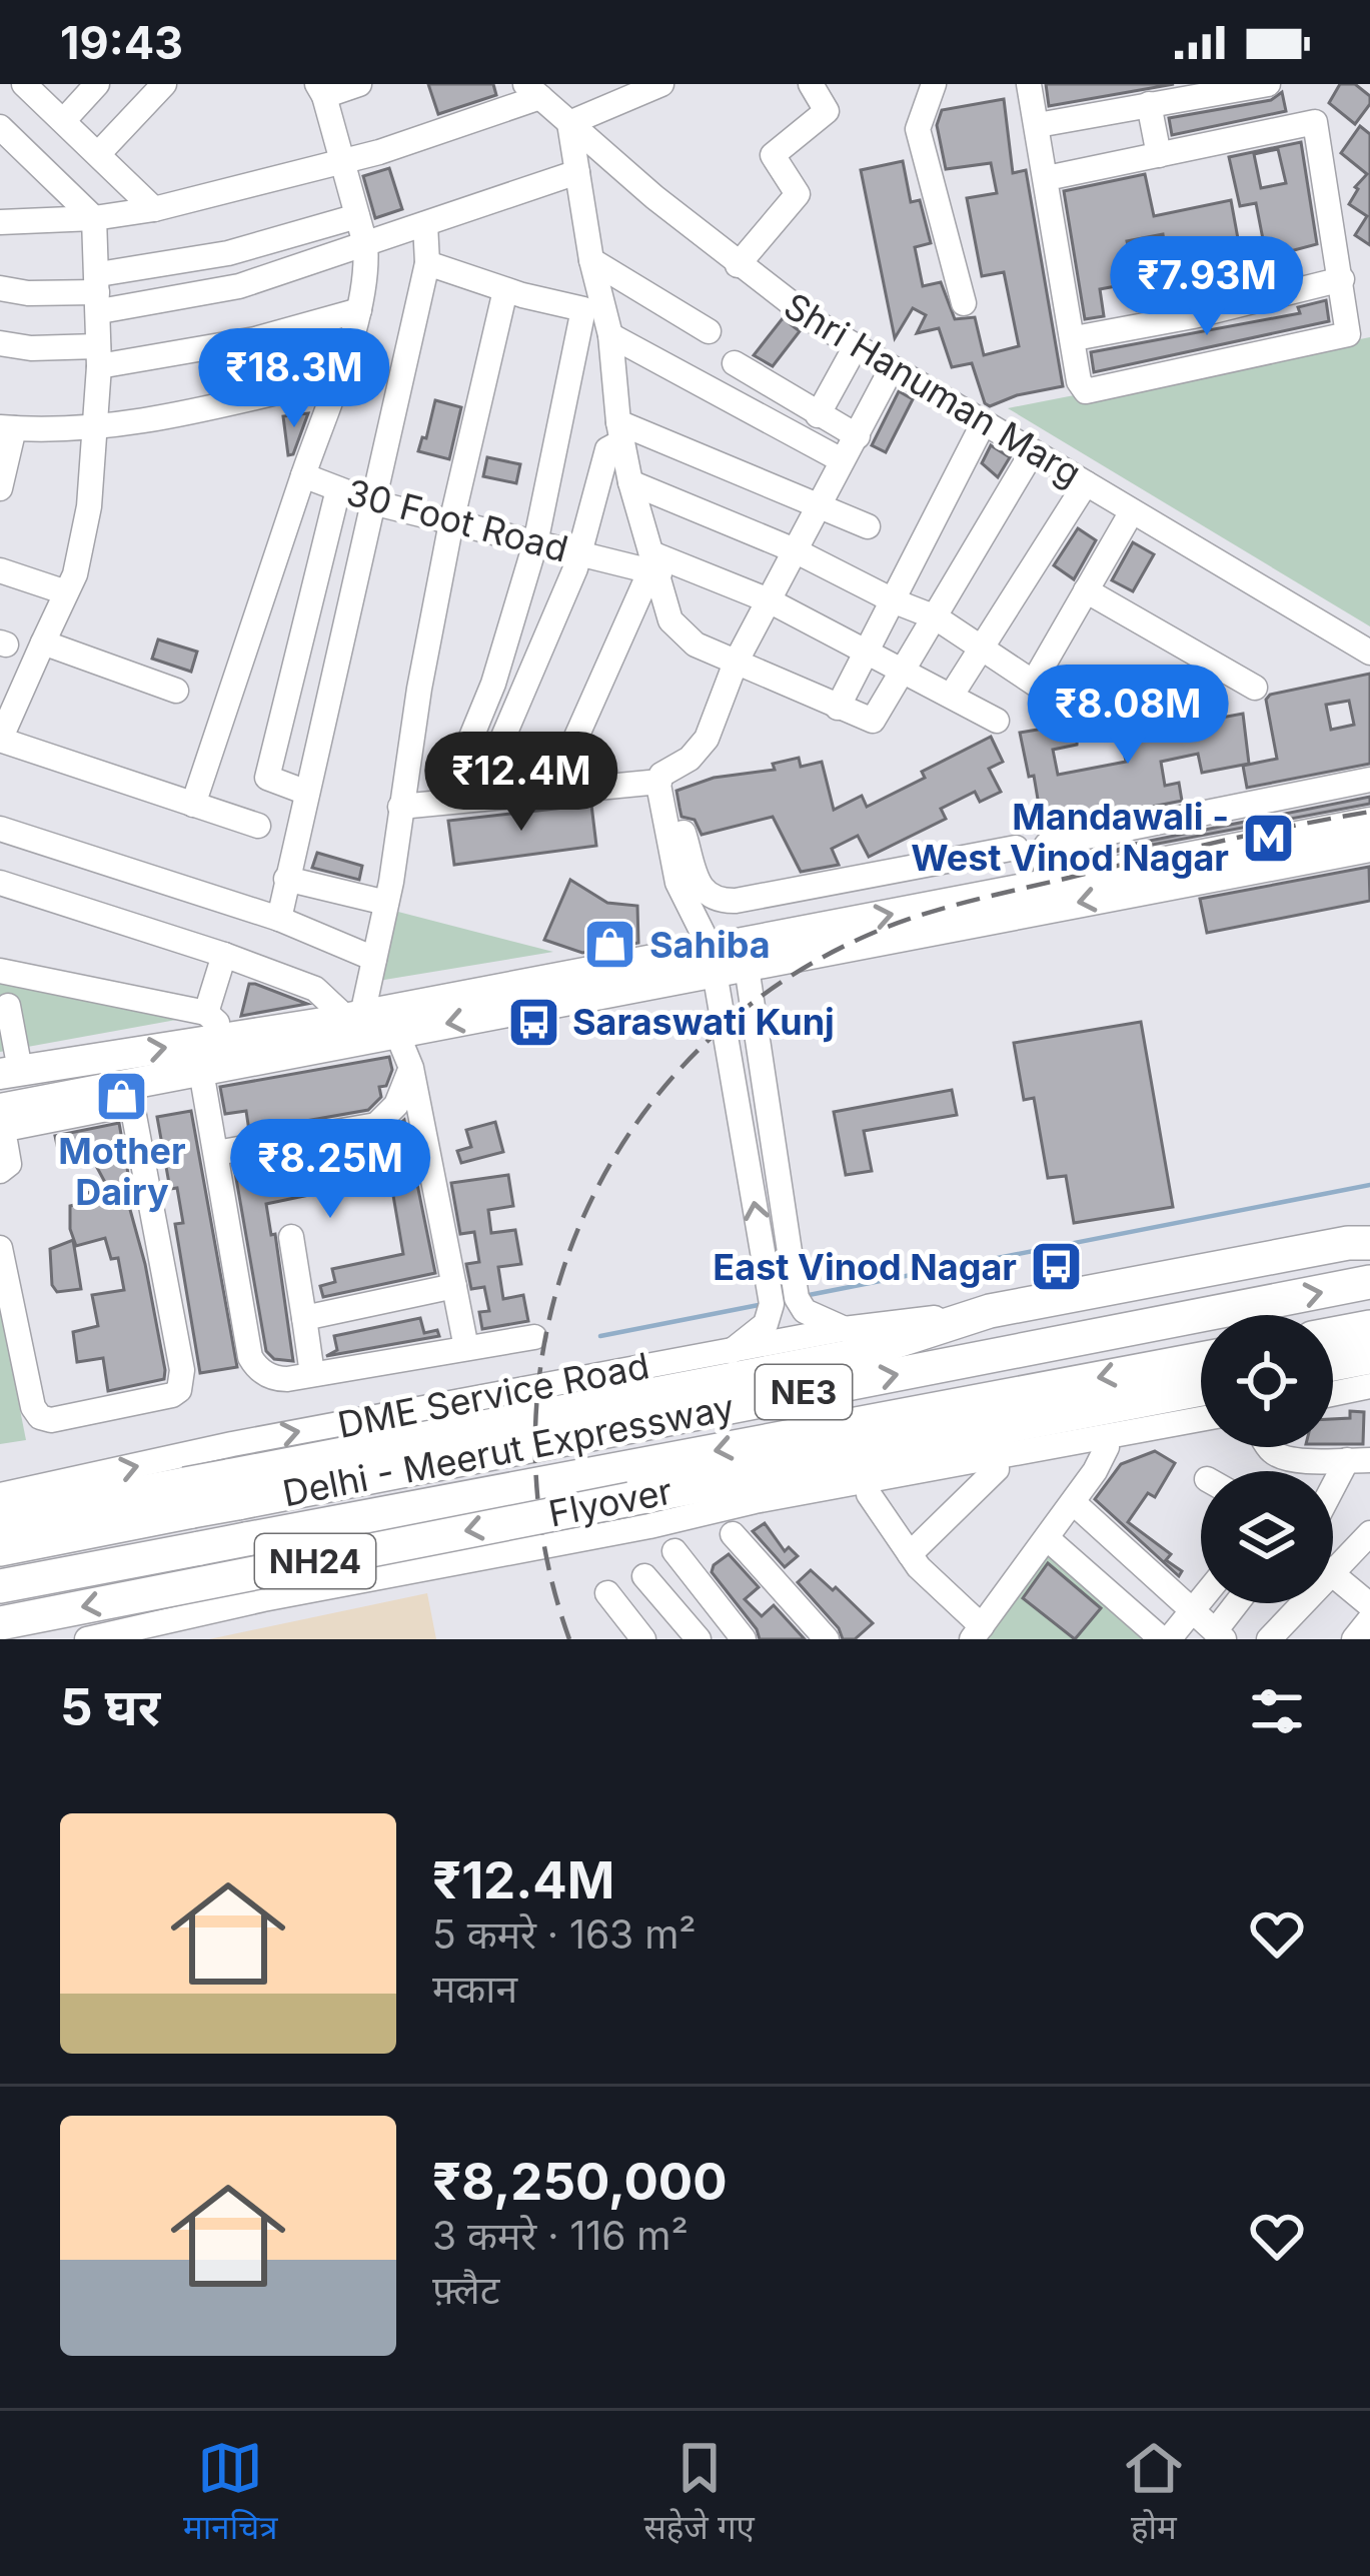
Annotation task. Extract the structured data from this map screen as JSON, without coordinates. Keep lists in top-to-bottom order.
{
  "streets": {
    "highway": [
      "NE3",
      "Delhi - Meerut Expressway",
      "Flyover",
      "NH24"
    ],
    "street": ["Shri Hanuman Marg", "30 Foot Road", "DME Service Road"]
  },
  "places": {
    "metro station": ["Mandawali - West Vinod Nagar"],
    "shop": ["Sahiba", "Mother Dairy"],
    "bus stop": ["Saraswati Kunj", "East Vinod Nagar"]
  },
  "page": {
    "status": "19:43",
    "price": [
      "₹7.93M",
      "₹18.3M",
      "₹8.08M",
      "₹12.4M",
      "₹8.25M"
    ],
    "heading": "5 घर",
    "list": [
      {
        "name": "₹12.4M",
        "note": "5 कमरे · 163 m² · मकान"
      },
      {
        "name": "₹8,250,000",
        "note": "3 कमरे · 116 m² · फ़्लैट"
      }
    ],
    "tabs": ["मानचित्र", "सहेजे गए", "होम"]
  }
}
